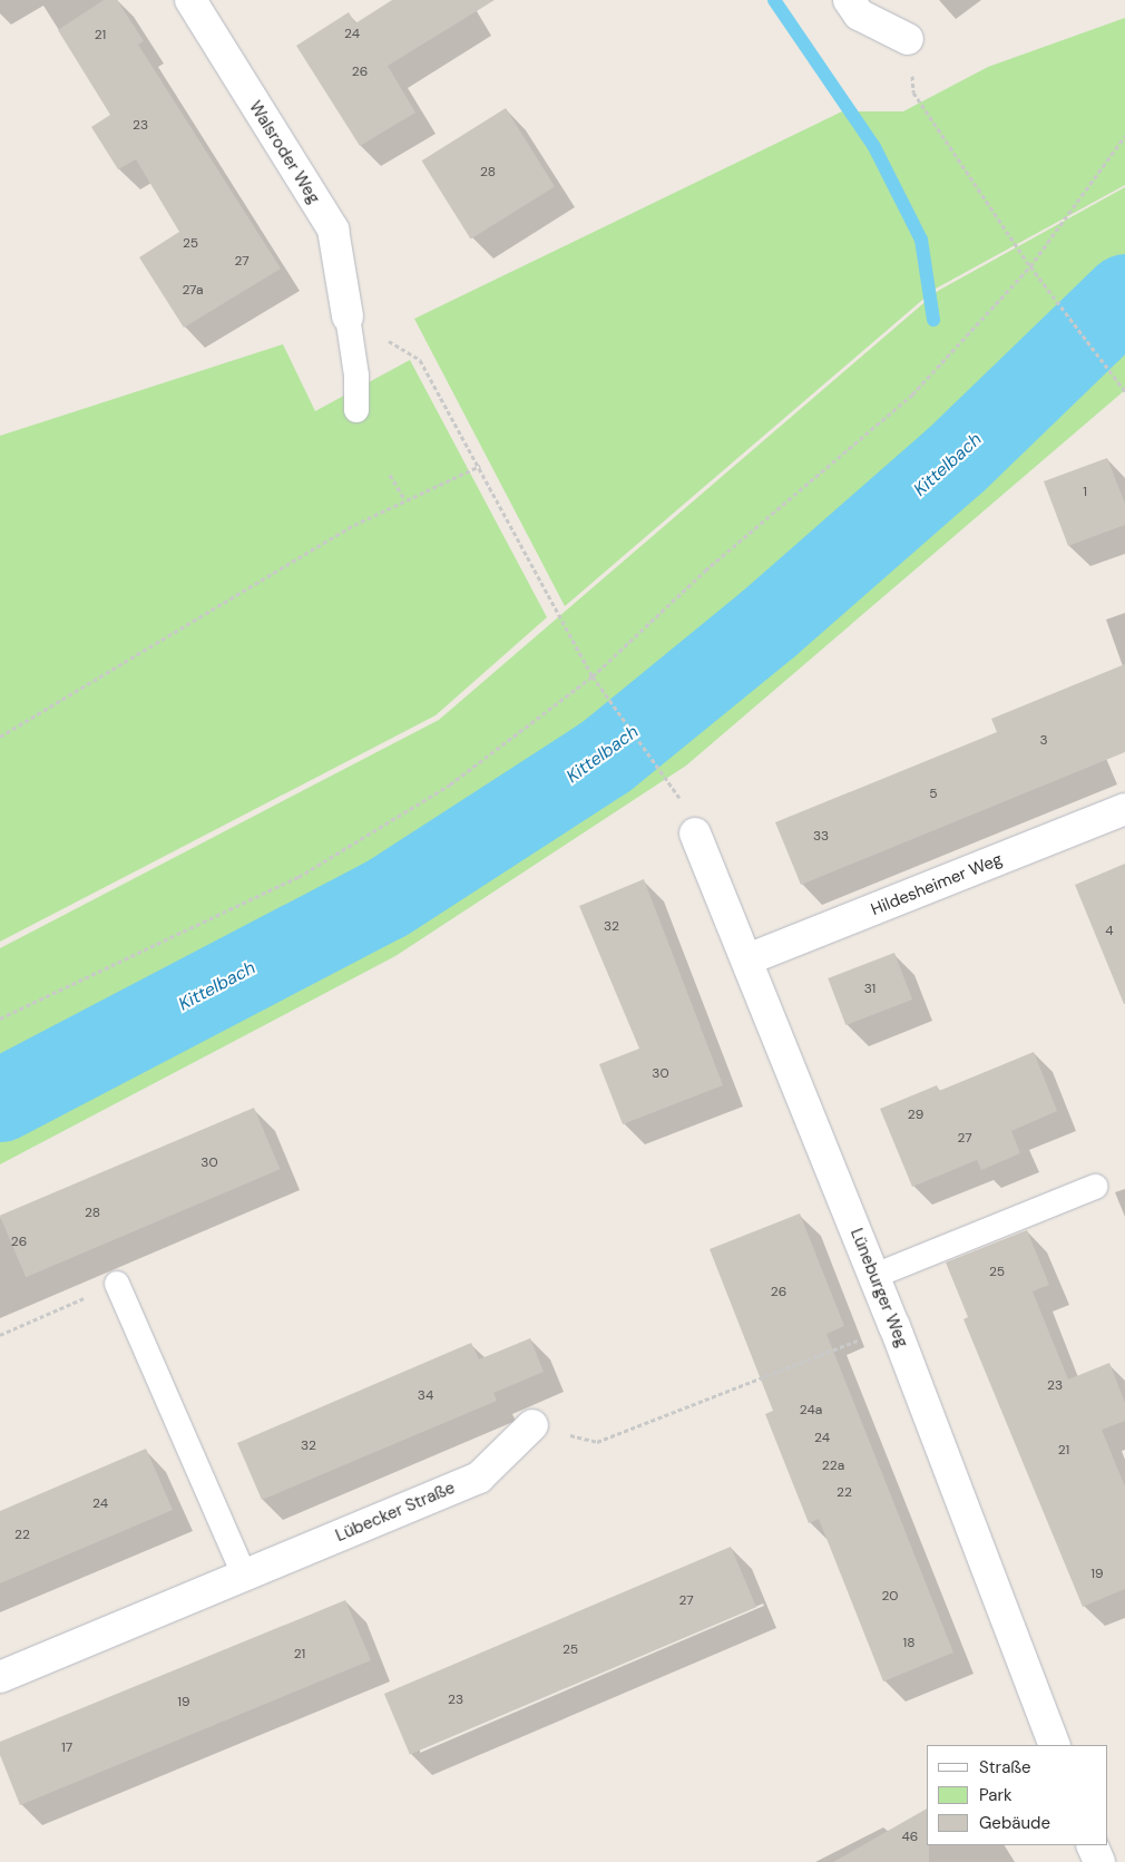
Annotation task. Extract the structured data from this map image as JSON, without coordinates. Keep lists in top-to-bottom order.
{
  "streets": {
    "street": [
      "Walsroder Weg",
      "Hildesheimer Weg",
      "Lüneburger Weg",
      "Lübecker Straße"
    ]
  },
  "crossings": [
    ["Hildesheimer Weg", "Lüneburger Weg"]
  ],
  "water": ["Kittelbach"],
  "house_numbers": [
    "24",
    "21",
    "26",
    "23",
    "28",
    "25",
    "27",
    "27a",
    "1",
    "3",
    "5",
    "33",
    "32",
    "4",
    "31",
    "30",
    "29",
    "27",
    "30",
    "28",
    "26",
    "25",
    "26",
    "23",
    "34",
    "24a",
    "24",
    "32",
    "21",
    "22a",
    "22",
    "24",
    "22",
    "19",
    "20",
    "27",
    "18",
    "25",
    "21",
    "23",
    "19",
    "17",
    "46"
  ],
  "legend": ["Straße", "Park", "Gebäude"]
}
